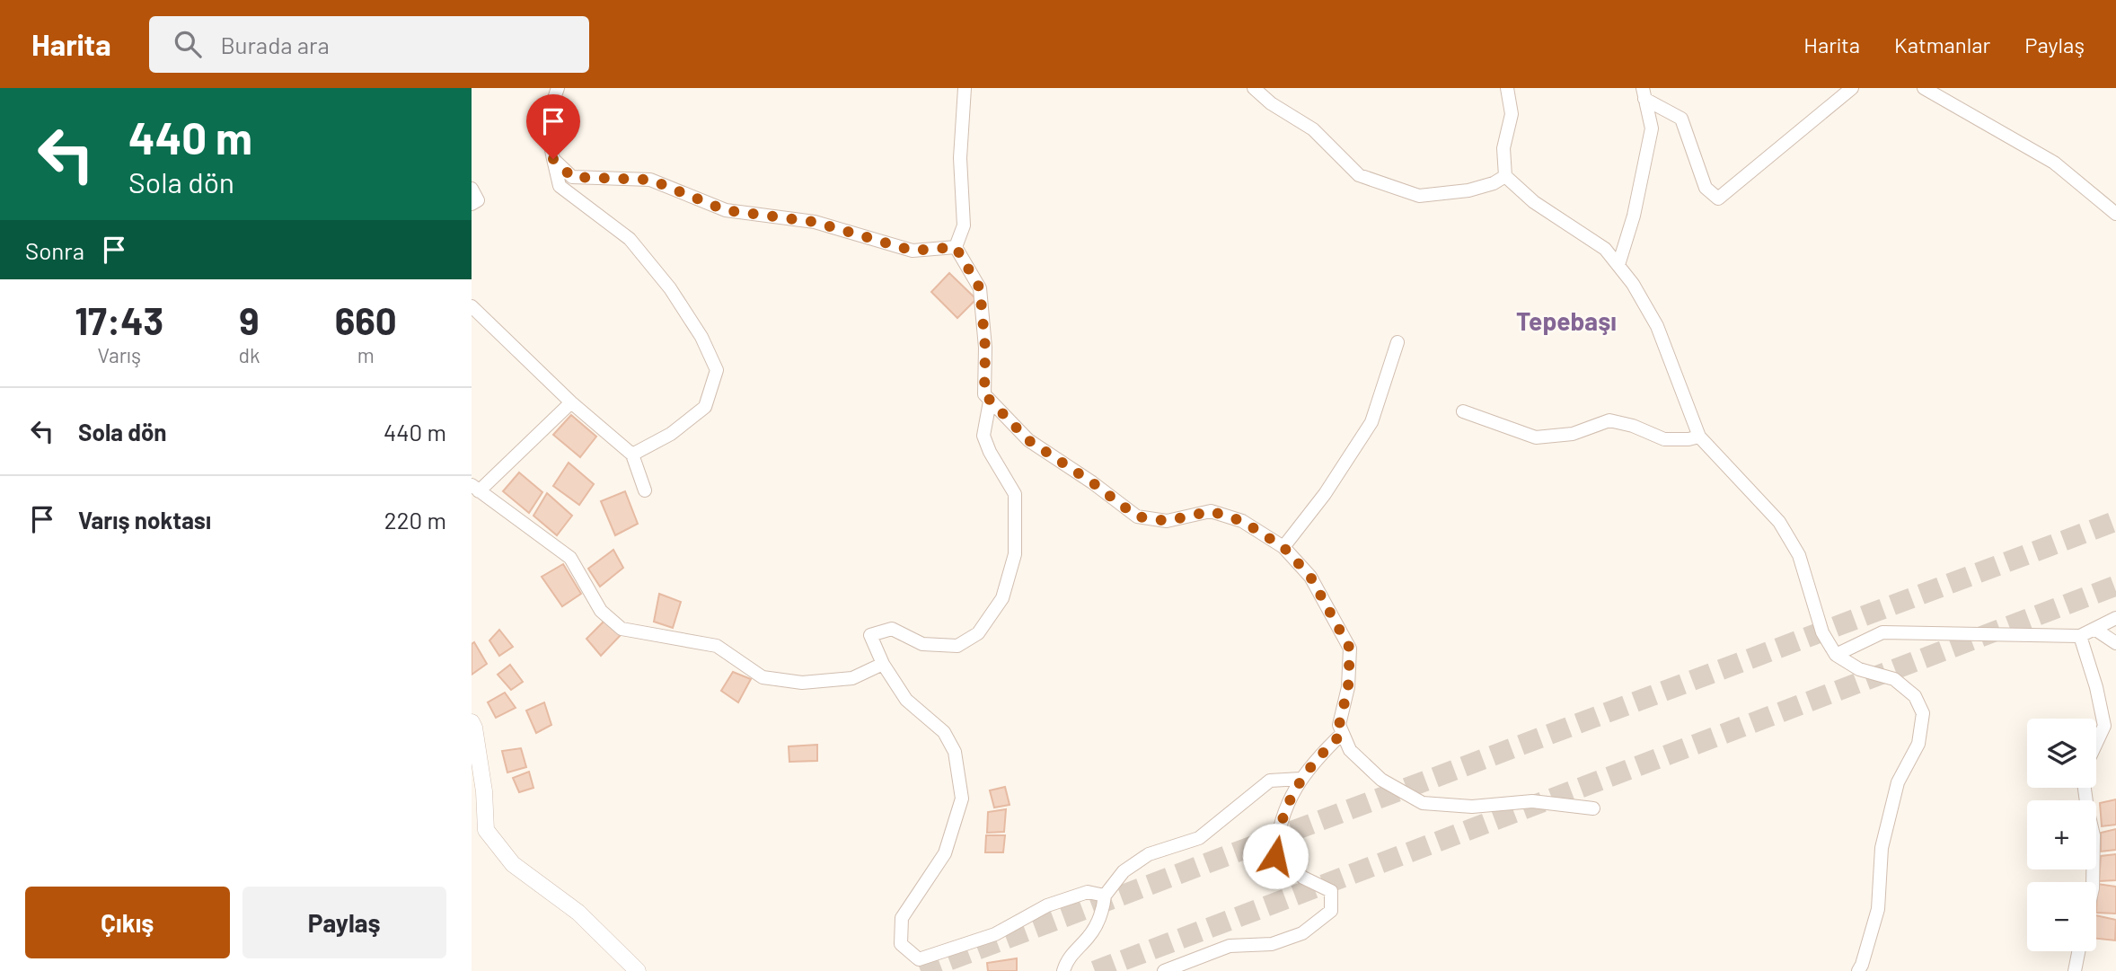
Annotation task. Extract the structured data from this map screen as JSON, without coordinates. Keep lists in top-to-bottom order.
{
  "districts": ["Tepebaşı"],
  "page": {
    "header": "Harita",
    "search": "Burada ara",
    "nav": ["Harita", "Katmanlar", "Paylaş"],
    "turn": ["440 m", "Sola dön"],
    "then": "Sonra",
    "eta": [
      "17:43",
      "Varış",
      "9",
      "dk",
      "660",
      "m"
    ],
    "list": [
      {
        "name": "Sola dön",
        "value": "440 m"
      },
      {
        "name": "Varış noktası",
        "value": "220 m"
      }
    ],
    "map_buttons": ["+", "−"],
    "buttons": ["Çıkış", "Paylaş"]
  }
}
